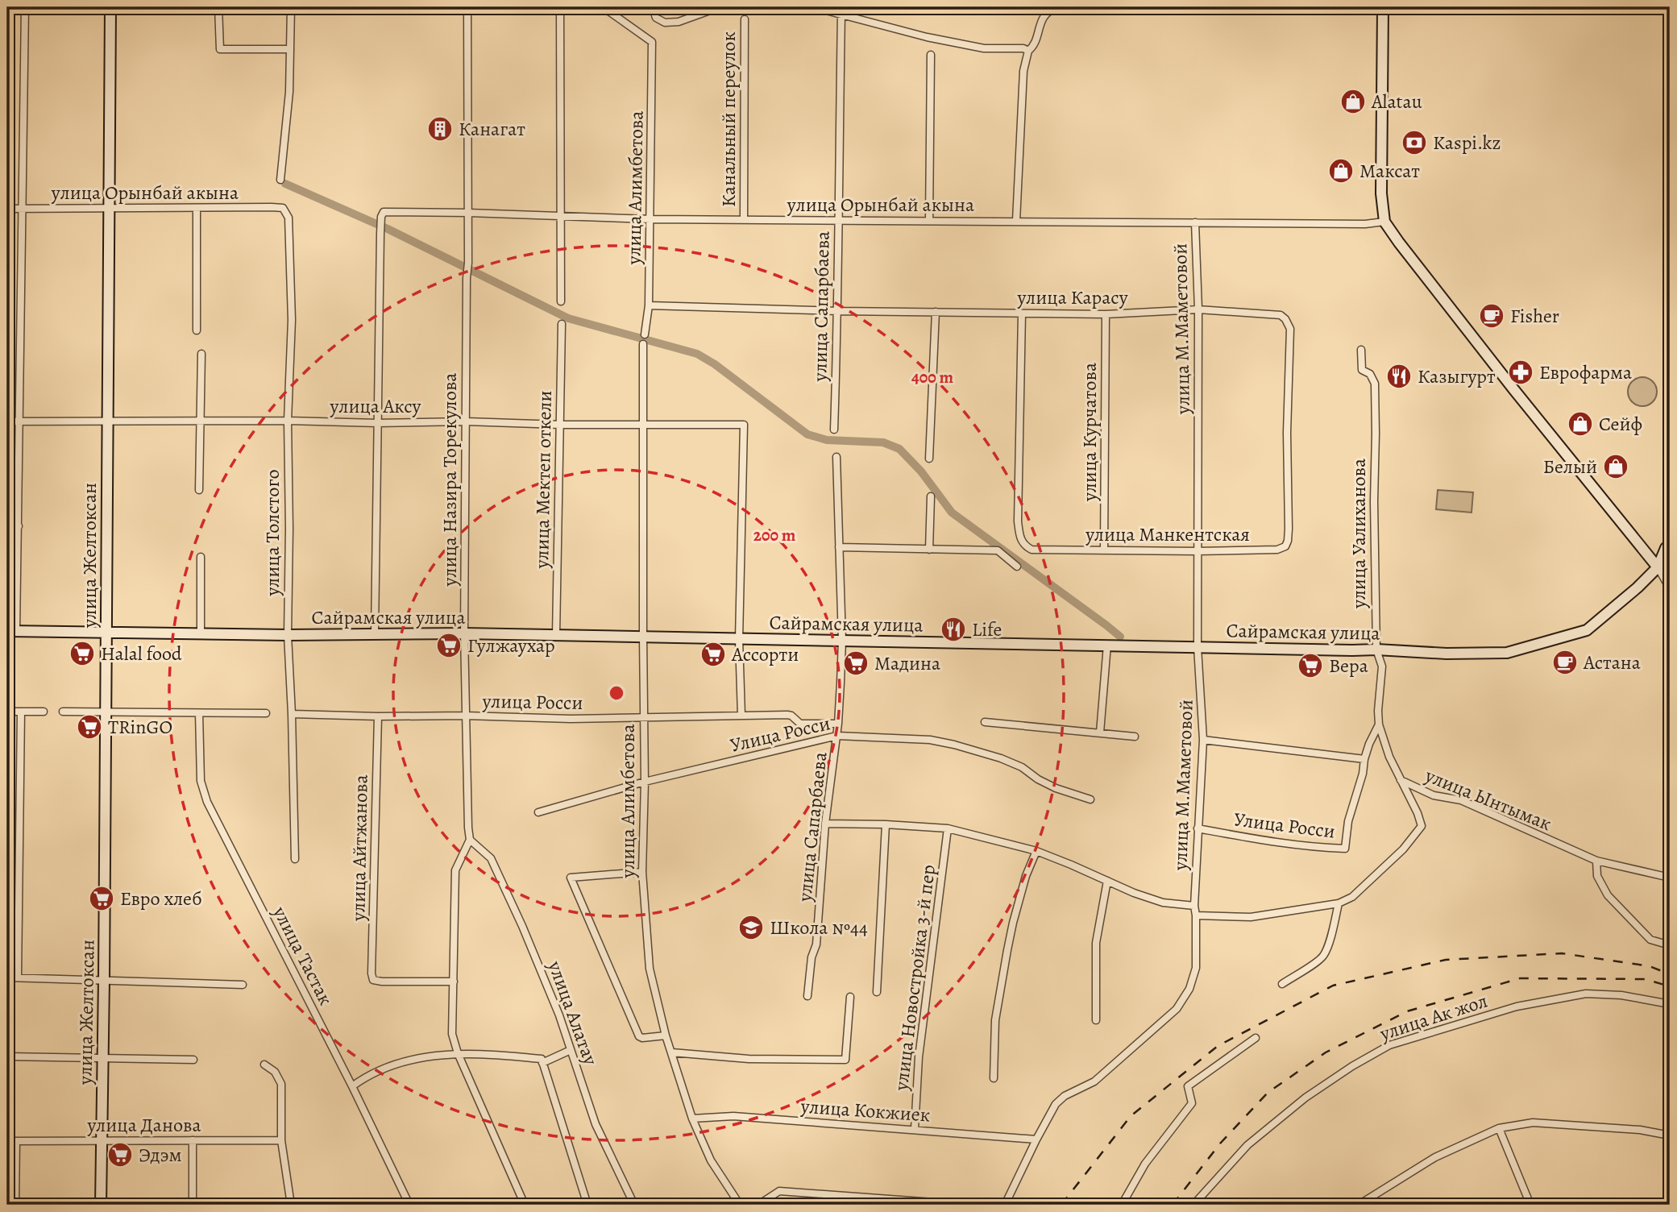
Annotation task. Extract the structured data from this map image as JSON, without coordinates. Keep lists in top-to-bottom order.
{
  "streets": {
    "main road": ["улица Желтоксан", "Сайрамская улица"],
    "street": [
      "Канальный переулок",
      "улица Алимбетова",
      "улица Орынбай акына",
      "улица Карасу",
      "улица Сапарбаева",
      "улица М.Маметовой",
      "улица Аксу",
      "улица Курчатова",
      "улица Назира Торекулова",
      "улица Мектеп откели",
      "улица Толстого",
      "улица Уалиханова",
      "улица Манкентская",
      "улица Росси",
      "Улица Росси",
      "улица Ынтымак",
      "улица Айтжанова",
      "улица Тастак",
      "улица Новостройка 3-й пер",
      "улица Алатау",
      "улица Ак жол",
      "улица Кокжиек",
      "улица Данова"
    ]
  },
  "crossings": [
    ["Канальный переулок", "улица Орынбай акына"],
    ["улица Алимбетова", "улица Орынбай акына"],
    ["улица Алимбетова", "улица Карасу"],
    ["улица Алимбетова", "улица Аксу"],
    ["улица Алимбетова", "Сайрамская улица"],
    ["улица Алимбетова", "улица Росси"],
    ["улица Алимбетова", "Улица Росси"],
    ["улица Алимбетова", "улица Кокжиек"],
    ["улица Орынбай акына", "улица Сапарбаева"],
    ["улица Орынбай акына", "улица М.Маметовой"],
    ["улица Орынбай акына", "улица Аксу"],
    ["улица Орынбай акына", "улица Назира Торекулова"],
    ["улица Орынбай акына", "улица Толстого"],
    ["улица Орынбай акына", "улица Желтоксан"],
    ["улица Карасу", "улица Сапарбаева"],
    ["улица Карасу", "улица М.Маметовой"],
    ["улица Карасу", "улица Курчатова"],
    ["улица Карасу", "улица Манкентская"],
    ["улица Сапарбаева", "Сайрамская улица"],
    ["улица Сапарбаева", "улица Росси"],
    ["улица Сапарбаева", "Улица Росси"],
    ["улица М.Маметовой", "улица Уалиханова"],
    ["улица М.Маметовой", "улица Манкентская"],
    ["улица М.Маметовой", "Сайрамская улица"],
    ["улица М.Маметовой", "Улица Росси"],
    ["улица М.Маметовой", "улица Кокжиек"],
    ["улица Аксу", "улица Назира Торекулова"],
    ["улица Аксу", "улица Мектеп откели"],
    ["улица Аксу", "улица Толстого"],
    ["улица Аксу", "улица Желтоксан"],
    ["улица Аксу", "Сайрамская улица"],
    ["улица Курчатова", "улица Манкентская"],
    ["улица Назира Торекулова", "Сайрамская улица"],
    ["улица Назира Торекулова", "улица Росси"],
    ["улица Назира Торекулова", "улица Айтжанова"],
    ["улица Назира Торекулова", "улица Алатау"],
    ["улица Мектеп откели", "Сайрамская улица"],
    ["улица Толстого", "Сайрамская улица"],
    ["улица Толстого", "улица Росси"],
    ["улица Уалиханова", "Сайрамская улица"],
    ["улица Уалиханова", "Улица Росси"],
    ["улица Уалиханова", "улица Ынтымак"],
    ["улица Желтоксан", "Сайрамская улица"],
    ["улица Желтоксан", "улица Данова"],
    ["улица Росси", "улица Айтжанова"],
    ["улица Новостройка 3-й пер", "улица Кокжиек"]
  ],
  "places": {
    "shop": [
      "Alatau",
      "Максат",
      "Сейф",
      "Белый"
    ],
    "building": ["Канагат"],
    "bank": ["Kaspi.kz"],
    "cafe": ["Fisher", "Астана"],
    "pharmacy": ["Еврофарма"],
    "restaurant": ["Казыгурт", "Life"],
    "supermarket": [
      "Гулжаухар",
      "Halal food",
      "Ассорти",
      "Мадина",
      "Вера",
      "TRinGO",
      "Евро хлеб",
      "Эдэм"
    ],
    "school or university": ["Школа №44"]
  },
  "rings": ["400 m", "200 m"]
}
